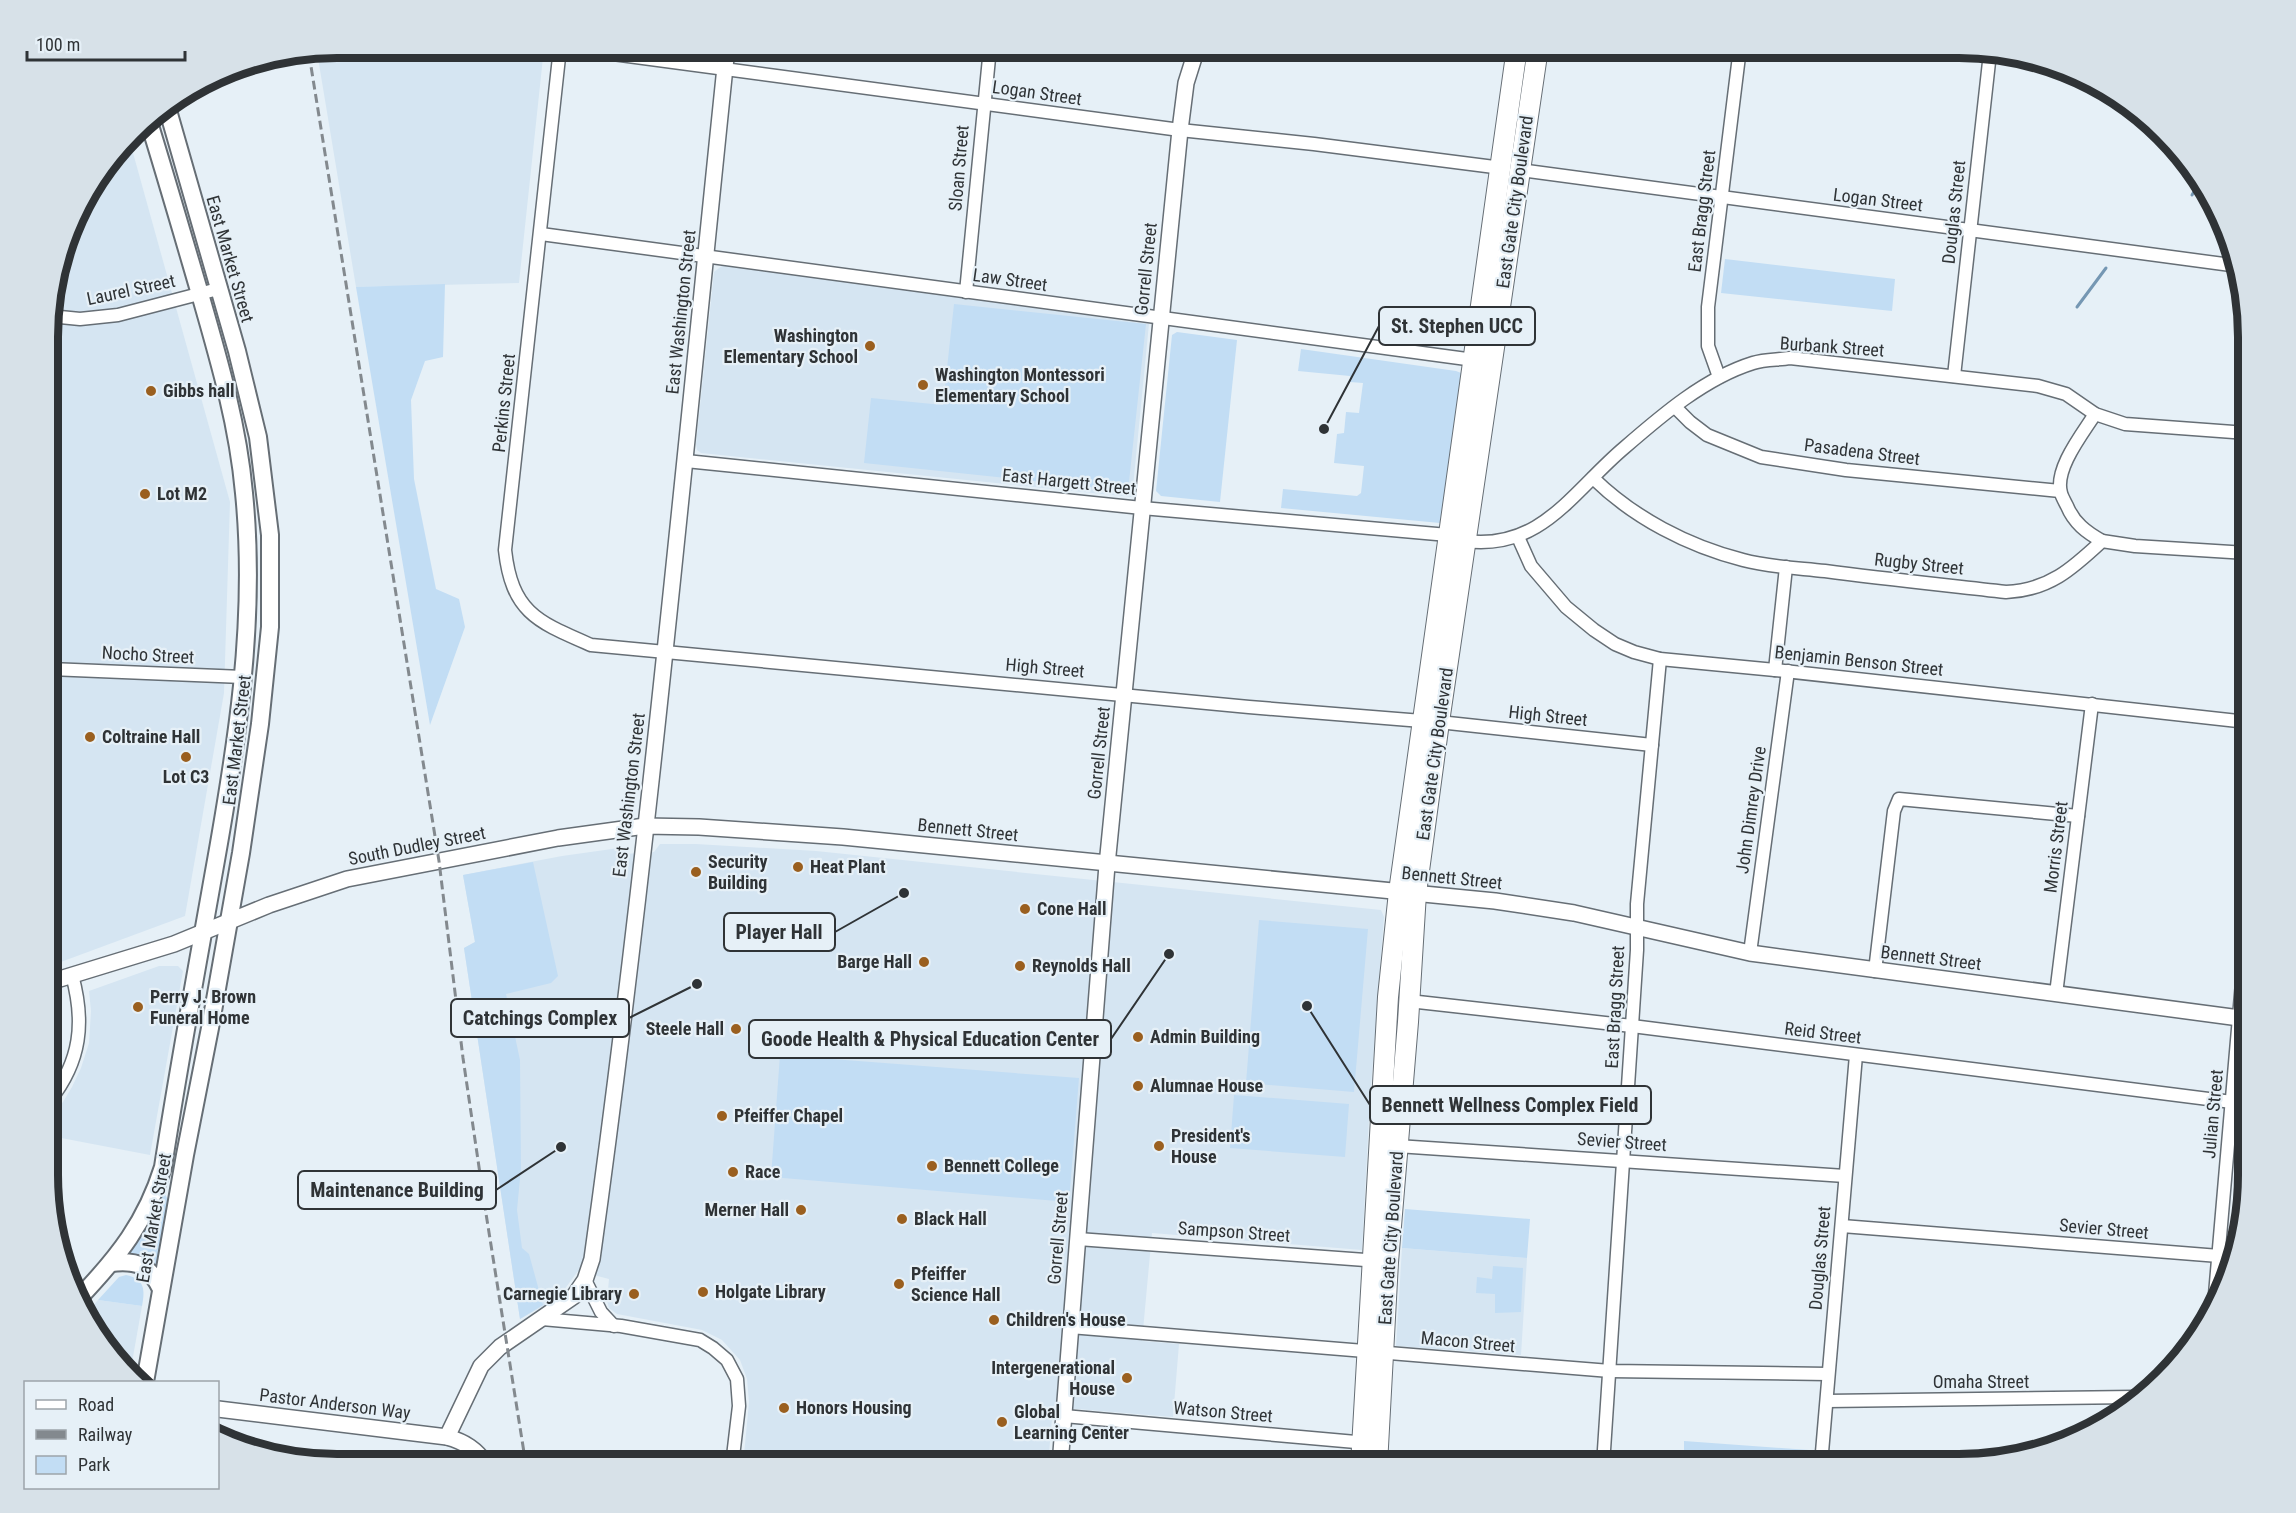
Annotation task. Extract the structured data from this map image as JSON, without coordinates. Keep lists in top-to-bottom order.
{
  "streets": {
    "main road": ["East Gate City Boulevard", "East Market Street"],
    "street": [
      "Logan Street",
      "Sloan Street",
      "East Bragg Street",
      "Douglas Street",
      "Gorrell Street",
      "Law Street",
      "Laurel Street",
      "East Washington Street",
      "Burbank Street",
      "Perkins Street",
      "Pasadena Street",
      "East Hargett Street",
      "Rugby Street",
      "Nocho Street",
      "Benjamin Benson Street",
      "High Street",
      "John Dimrey Drive",
      "Bennett Street",
      "South Dudley Street",
      "Morris Street",
      "Reid Street",
      "Julian Street",
      "Sevier Street",
      "Sampson Street",
      "Macon Street",
      "Omaha Street",
      "Pastor Anderson Way",
      "Watson Street"
    ]
  },
  "crossings": [
    ["Logan Street", "Sloan Street"],
    ["Logan Street", "East Gate City Boulevard"],
    ["Logan Street", "East Bragg Street"],
    ["Logan Street", "Douglas Street"],
    ["Logan Street", "Gorrell Street"],
    ["Logan Street", "East Washington Street"],
    ["Sloan Street", "Law Street"],
    ["East Gate City Boulevard", "Law Street"],
    ["East Gate City Boulevard", "Burbank Street"],
    ["East Gate City Boulevard", "East Hargett Street"],
    ["East Gate City Boulevard", "High Street"],
    ["East Gate City Boulevard", "Bennett Street"],
    ["East Gate City Boulevard", "Reid Street"],
    ["East Gate City Boulevard", "Sevier Street"],
    ["East Gate City Boulevard", "Sampson Street"],
    ["East Gate City Boulevard", "Macon Street"],
    ["East Gate City Boulevard", "Watson Street"],
    ["East Bragg Street", "Burbank Street"],
    ["East Bragg Street", "Benjamin Benson Street"],
    ["East Bragg Street", "High Street"],
    ["East Bragg Street", "Bennett Street"],
    ["East Bragg Street", "Reid Street"],
    ["East Bragg Street", "Sevier Street"],
    ["East Bragg Street", "Macon Street"],
    ["Douglas Street", "Burbank Street"],
    ["Douglas Street", "Reid Street"],
    ["Douglas Street", "Sevier Street"],
    ["Douglas Street", "Macon Street"],
    ["Douglas Street", "Omaha Street"],
    ["East Market Street", "Laurel Street"],
    ["East Market Street", "Nocho Street"],
    ["East Market Street", "South Dudley Street"],
    ["Gorrell Street", "Law Street"],
    ["Gorrell Street", "East Hargett Street"],
    ["Gorrell Street", "High Street"],
    ["Gorrell Street", "Bennett Street"],
    ["Gorrell Street", "Sampson Street"],
    ["Gorrell Street", "Macon Street"],
    ["Gorrell Street", "Watson Street"],
    ["Law Street", "East Washington Street"],
    ["Law Street", "Perkins Street"],
    ["East Washington Street", "Perkins Street"],
    ["East Washington Street", "East Hargett Street"],
    ["East Washington Street", "High Street"],
    ["East Washington Street", "Bennett Street"],
    ["East Washington Street", "South Dudley Street"],
    ["East Washington Street", "Pastor Anderson Way"],
    ["Burbank Street", "Pasadena Street"],
    ["Burbank Street", "East Hargett Street"],
    ["Burbank Street", "Rugby Street"],
    ["Burbank Street", "Benjamin Benson Street"],
    ["Perkins Street", "High Street"],
    ["Benjamin Benson Street", "John Dimrey Drive"],
    ["Benjamin Benson Street", "Morris Street"],
    ["John Dimrey Drive", "Bennett Street"],
    ["Bennett Street", "South Dudley Street"],
    ["Bennett Street", "Morris Street"],
    ["Reid Street", "Julian Street"],
    ["Julian Street", "Sevier Street"]
  ],
  "places": [
    "Washington Elementary School",
    "Washington Montessori Elementary School",
    "Gibbs hall",
    "St. Stephen UCC",
    "Lot M2",
    "Coltraine Hall",
    "Lot C3",
    "Heat Plant",
    "Security Building",
    "Player Hall",
    "Cone Hall",
    "Goode Health & Physical Education Center",
    "Barge Hall",
    "Reynolds Hall",
    "Catchings Complex",
    "Bennett Wellness Complex Field",
    "Perry J. Brown Funeral Home",
    "Steele Hall",
    "Admin Building",
    "Alumnae House",
    "Pfeiffer Chapel",
    "President's House",
    "Maintenance Building",
    "Bennett College",
    "Race",
    "Merner Hall",
    "Black Hall",
    "Pfeiffer Science Hall",
    "Holgate Library",
    "Carnegie Library",
    "Children's House",
    "Intergenerational House",
    "Honors Housing",
    "Global Learning Center"
  ],
  "legend": ["Road", "Railway", "Park"],
  "scale_bar": "100 m"
}
